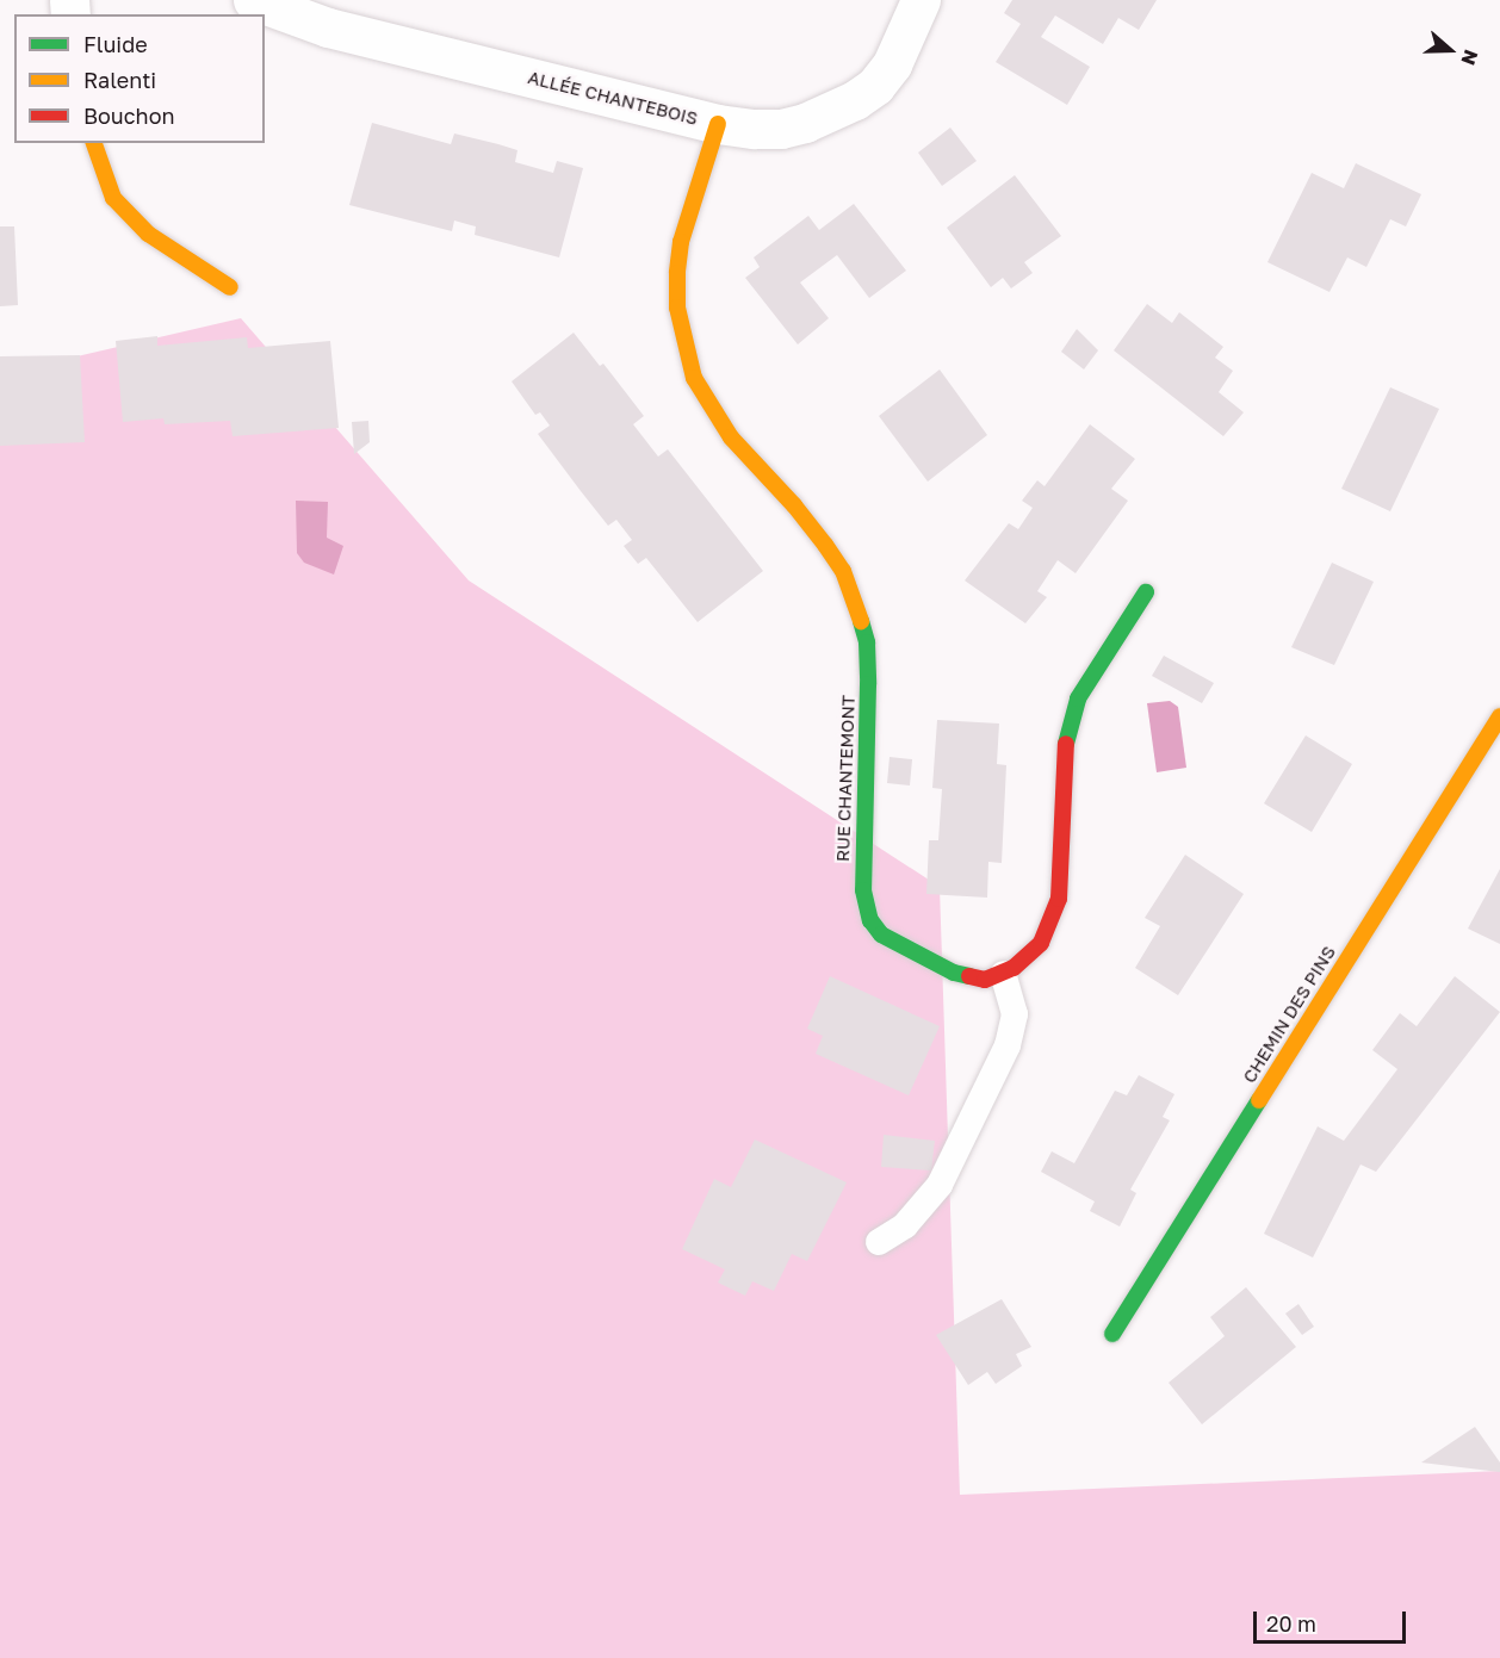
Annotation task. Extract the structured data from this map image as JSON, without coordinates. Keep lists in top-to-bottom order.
{
  "streets": {
    "street": ["ALLÉE CHANTEBOIS", "RUE CHANTEMONT", "CHEMIN DES PINS"]
  },
  "crossings": [
    ["ALLÉE CHANTEBOIS", "RUE CHANTEMONT"]
  ],
  "legend": ["Fluide", "Ralenti", "Bouchon"],
  "scale_bar": "20 m",
  "north": "right"
}
